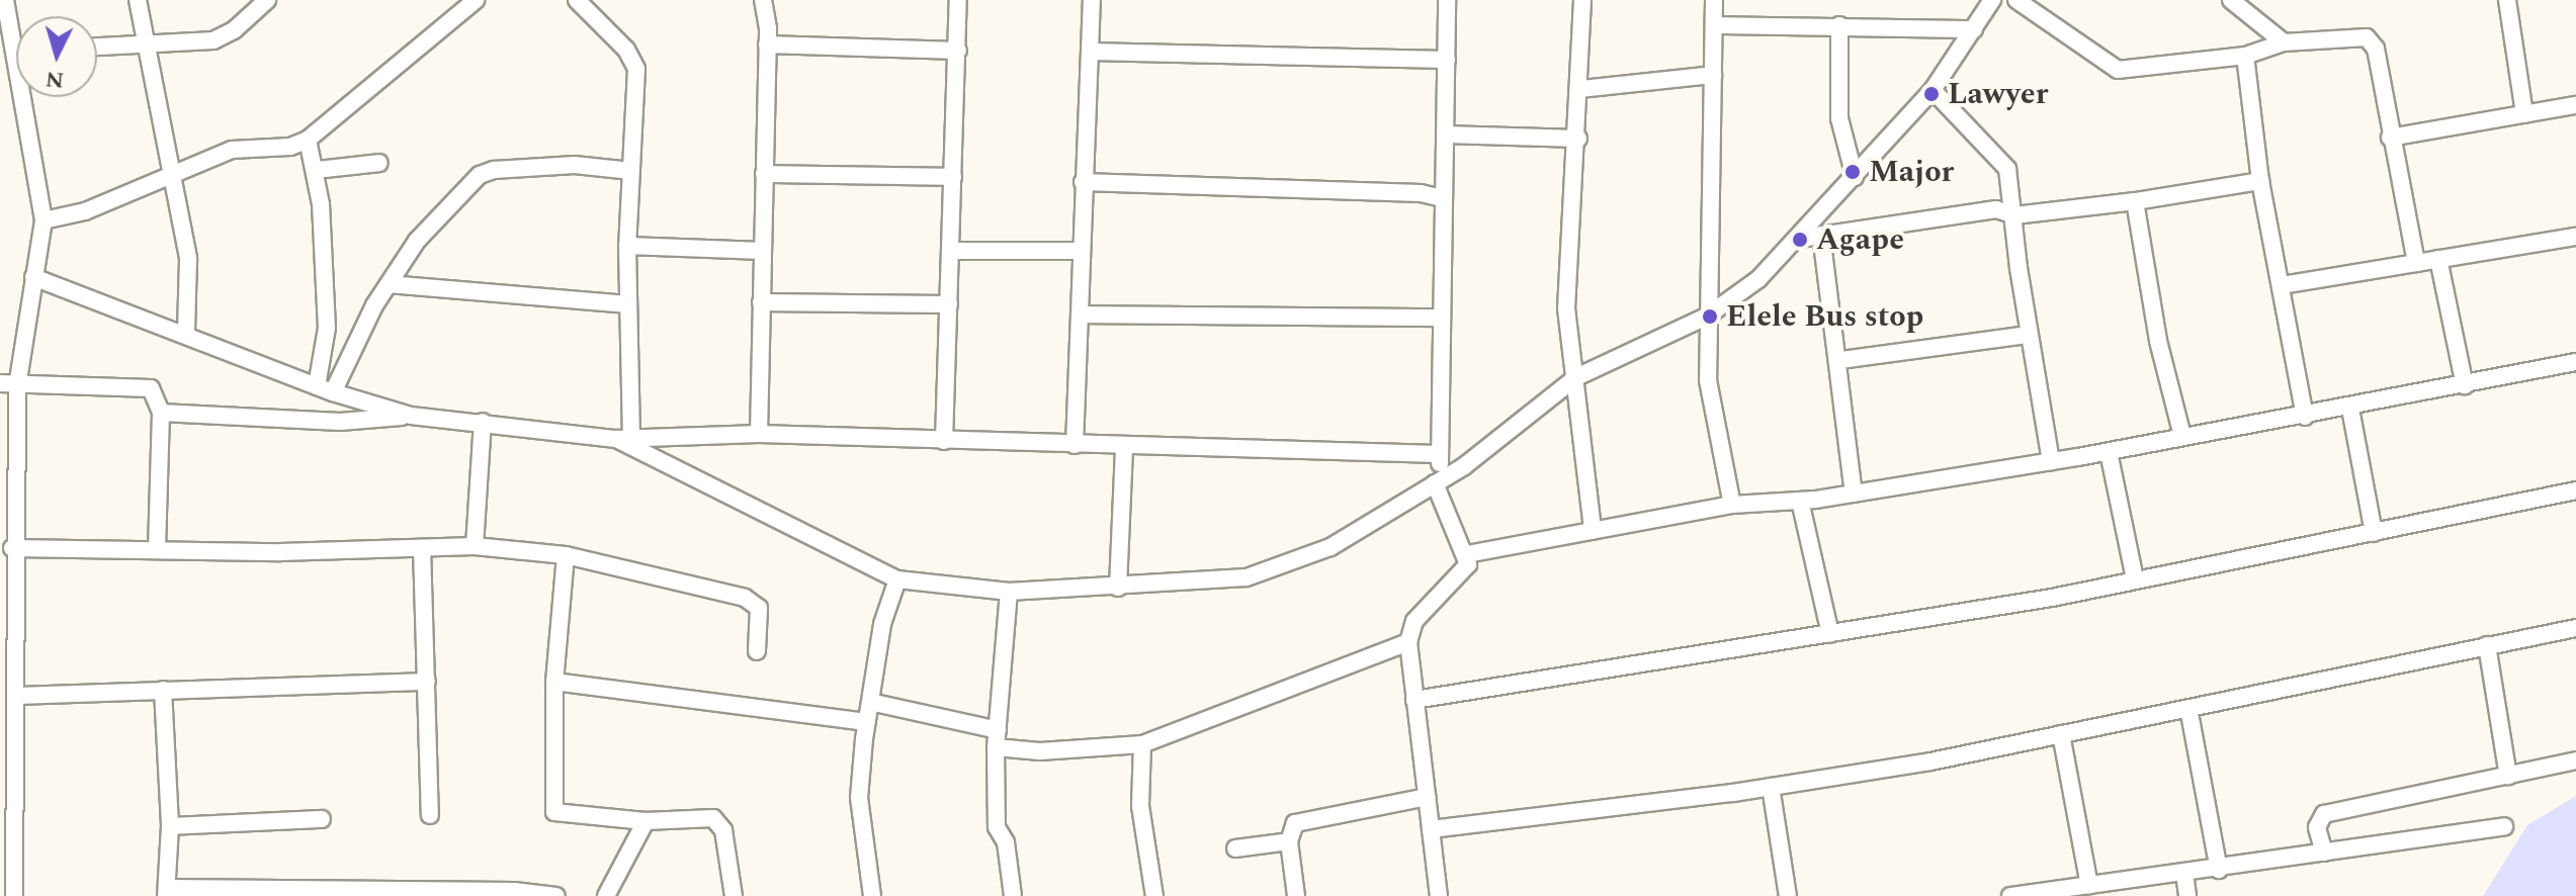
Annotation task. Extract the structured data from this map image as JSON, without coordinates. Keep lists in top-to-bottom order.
{
  "places": [
    "Lawyer",
    "Major",
    "Agape",
    "Elele Bus stop"
  ],
  "north": "bottom"
}
